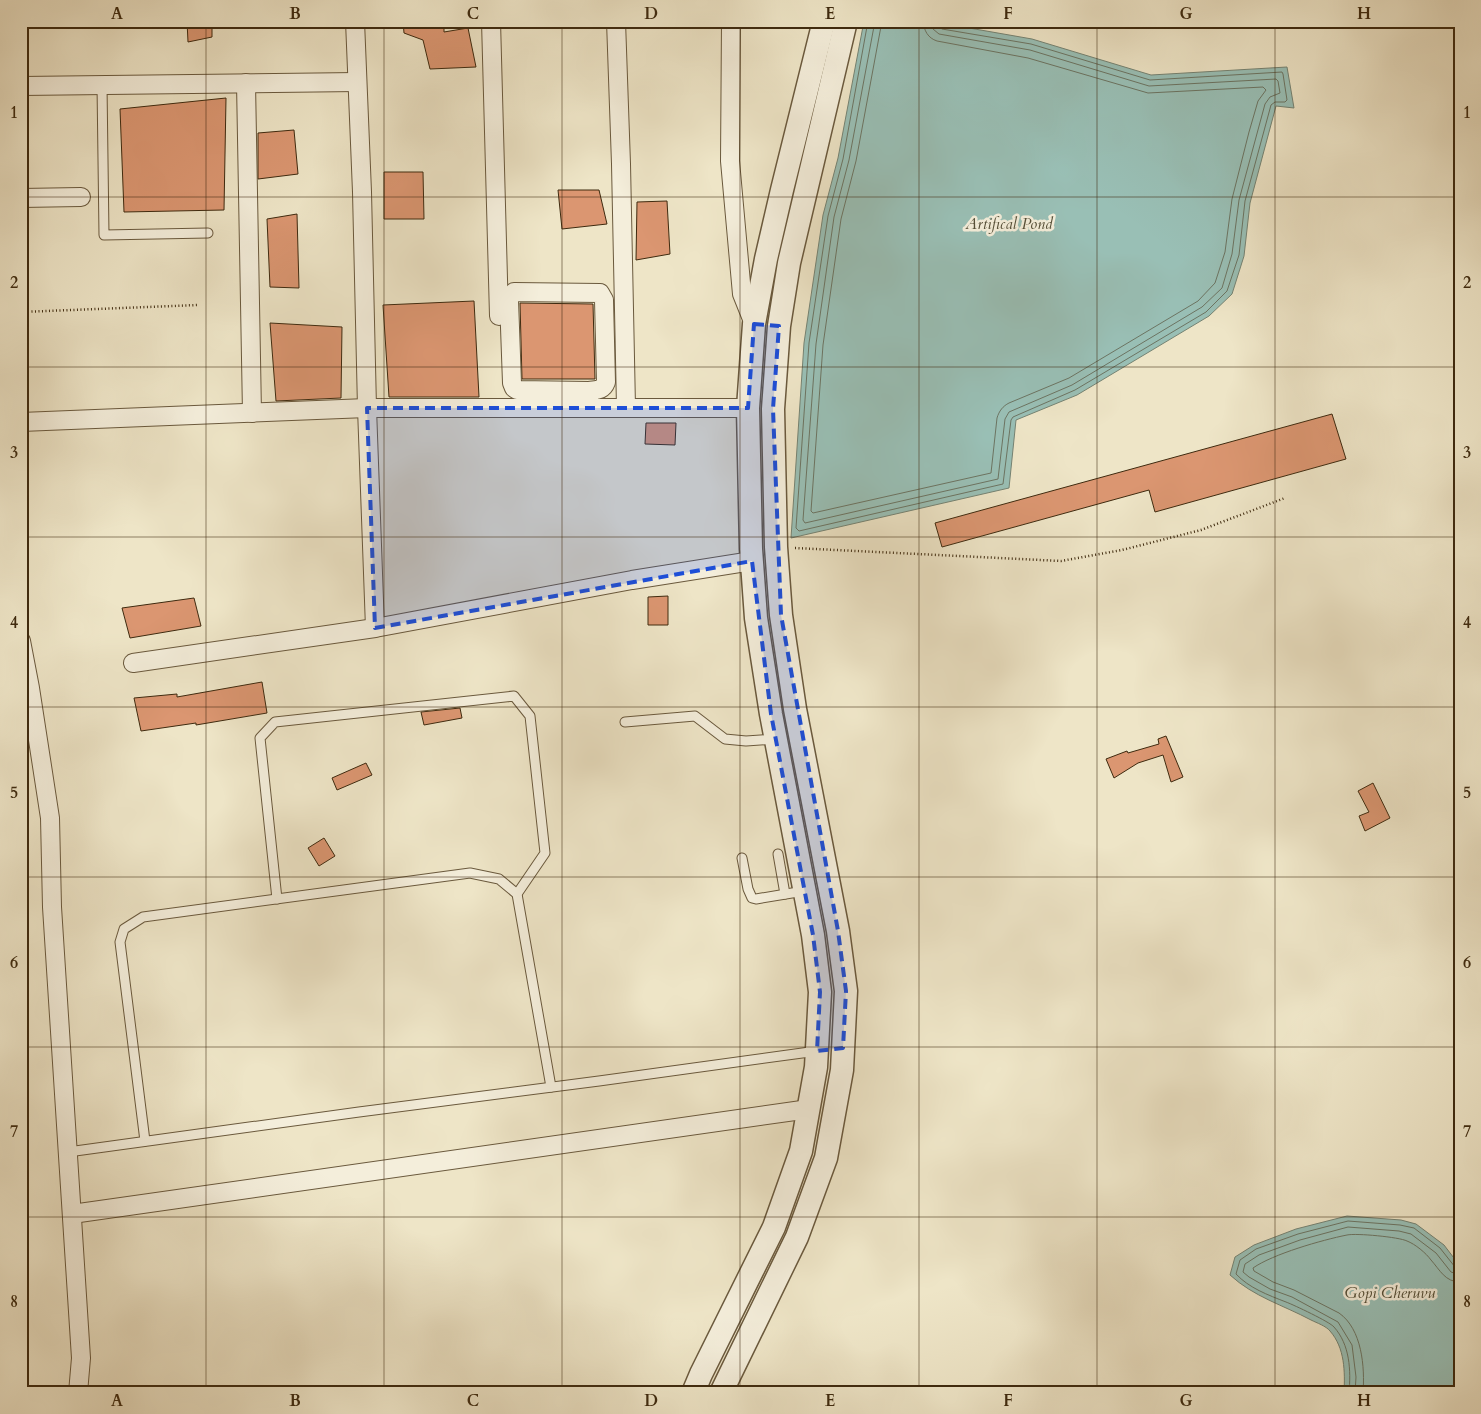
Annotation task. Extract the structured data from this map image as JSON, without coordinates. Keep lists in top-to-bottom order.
{
  "water": ["Artifical Pond", "Gopi Cheruvu"],
  "grid": {
    "columns": [
      "A",
      "B",
      "C",
      "D",
      "E",
      "F",
      "G",
      "H"
    ],
    "rows": [
      "1",
      "2",
      "3",
      "4",
      "5",
      "6",
      "7",
      "8"
    ]
  }
}
